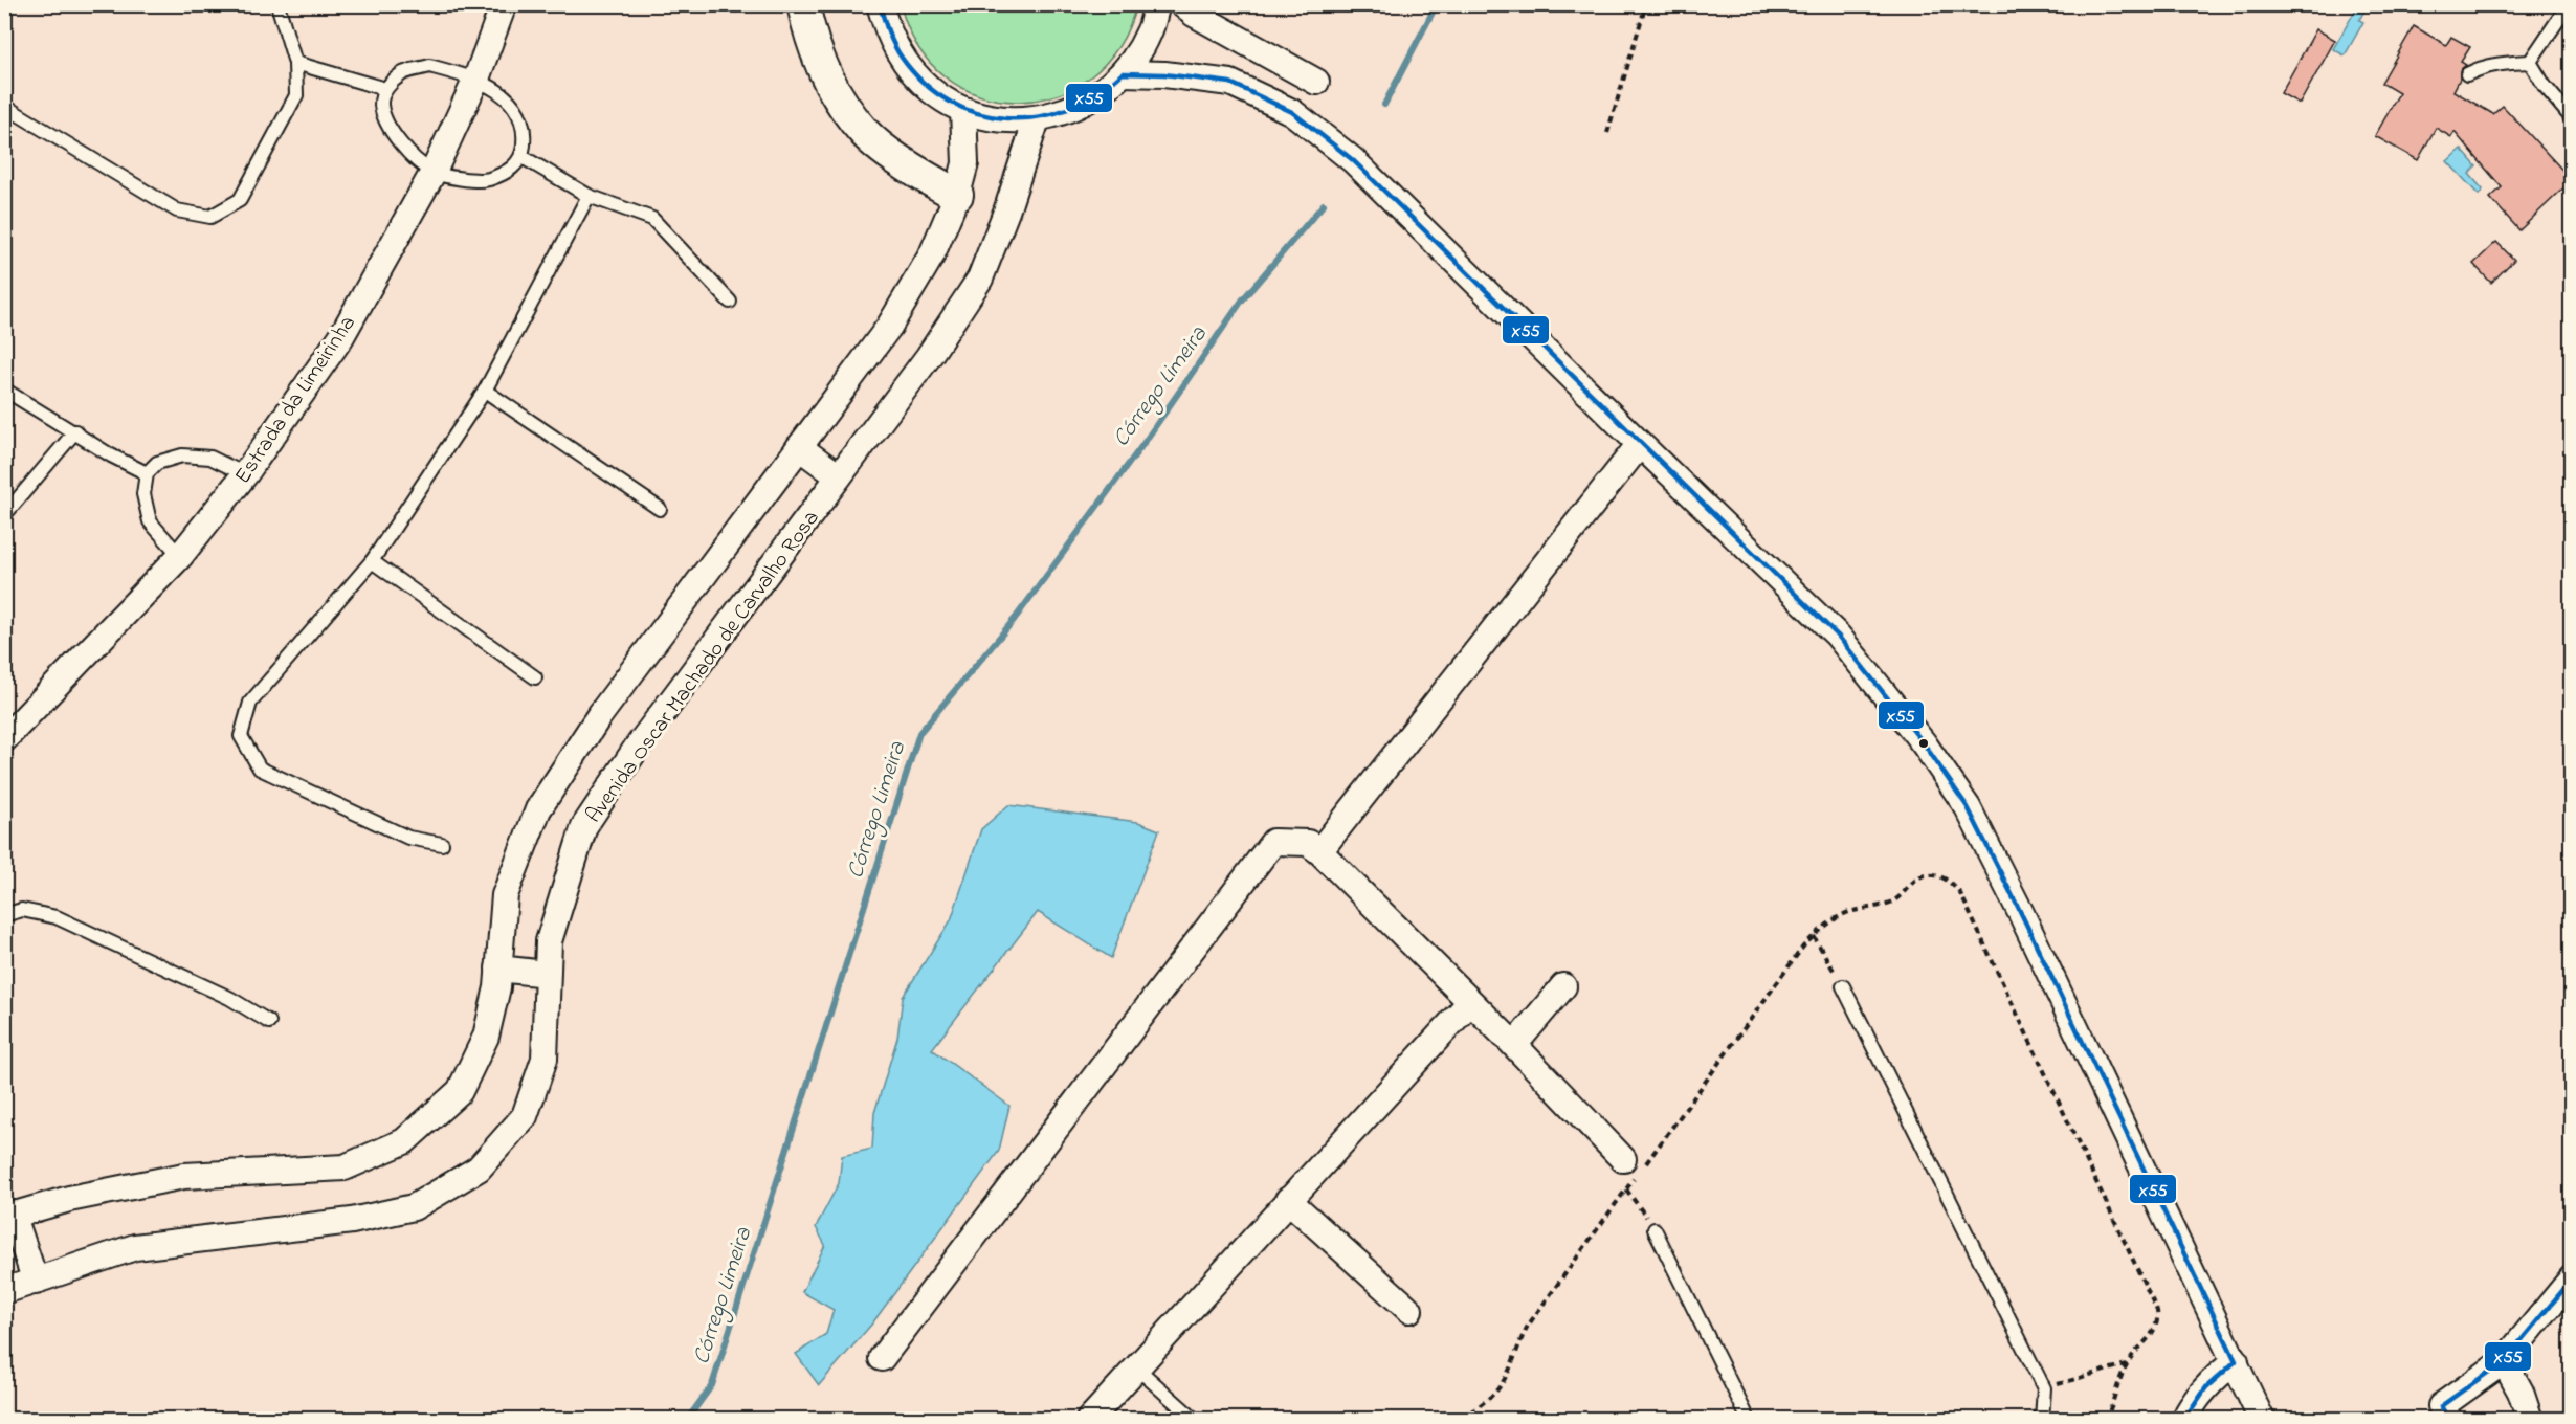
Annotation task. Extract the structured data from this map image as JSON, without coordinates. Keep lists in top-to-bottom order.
{
  "streets": {
    "street": ["Estrada da Limeirinha", "Avenida Oscar Machado de Carvalho Rosa"]
  },
  "water": ["Córrego Limeira"],
  "lines": ["transit line X55"]
}
